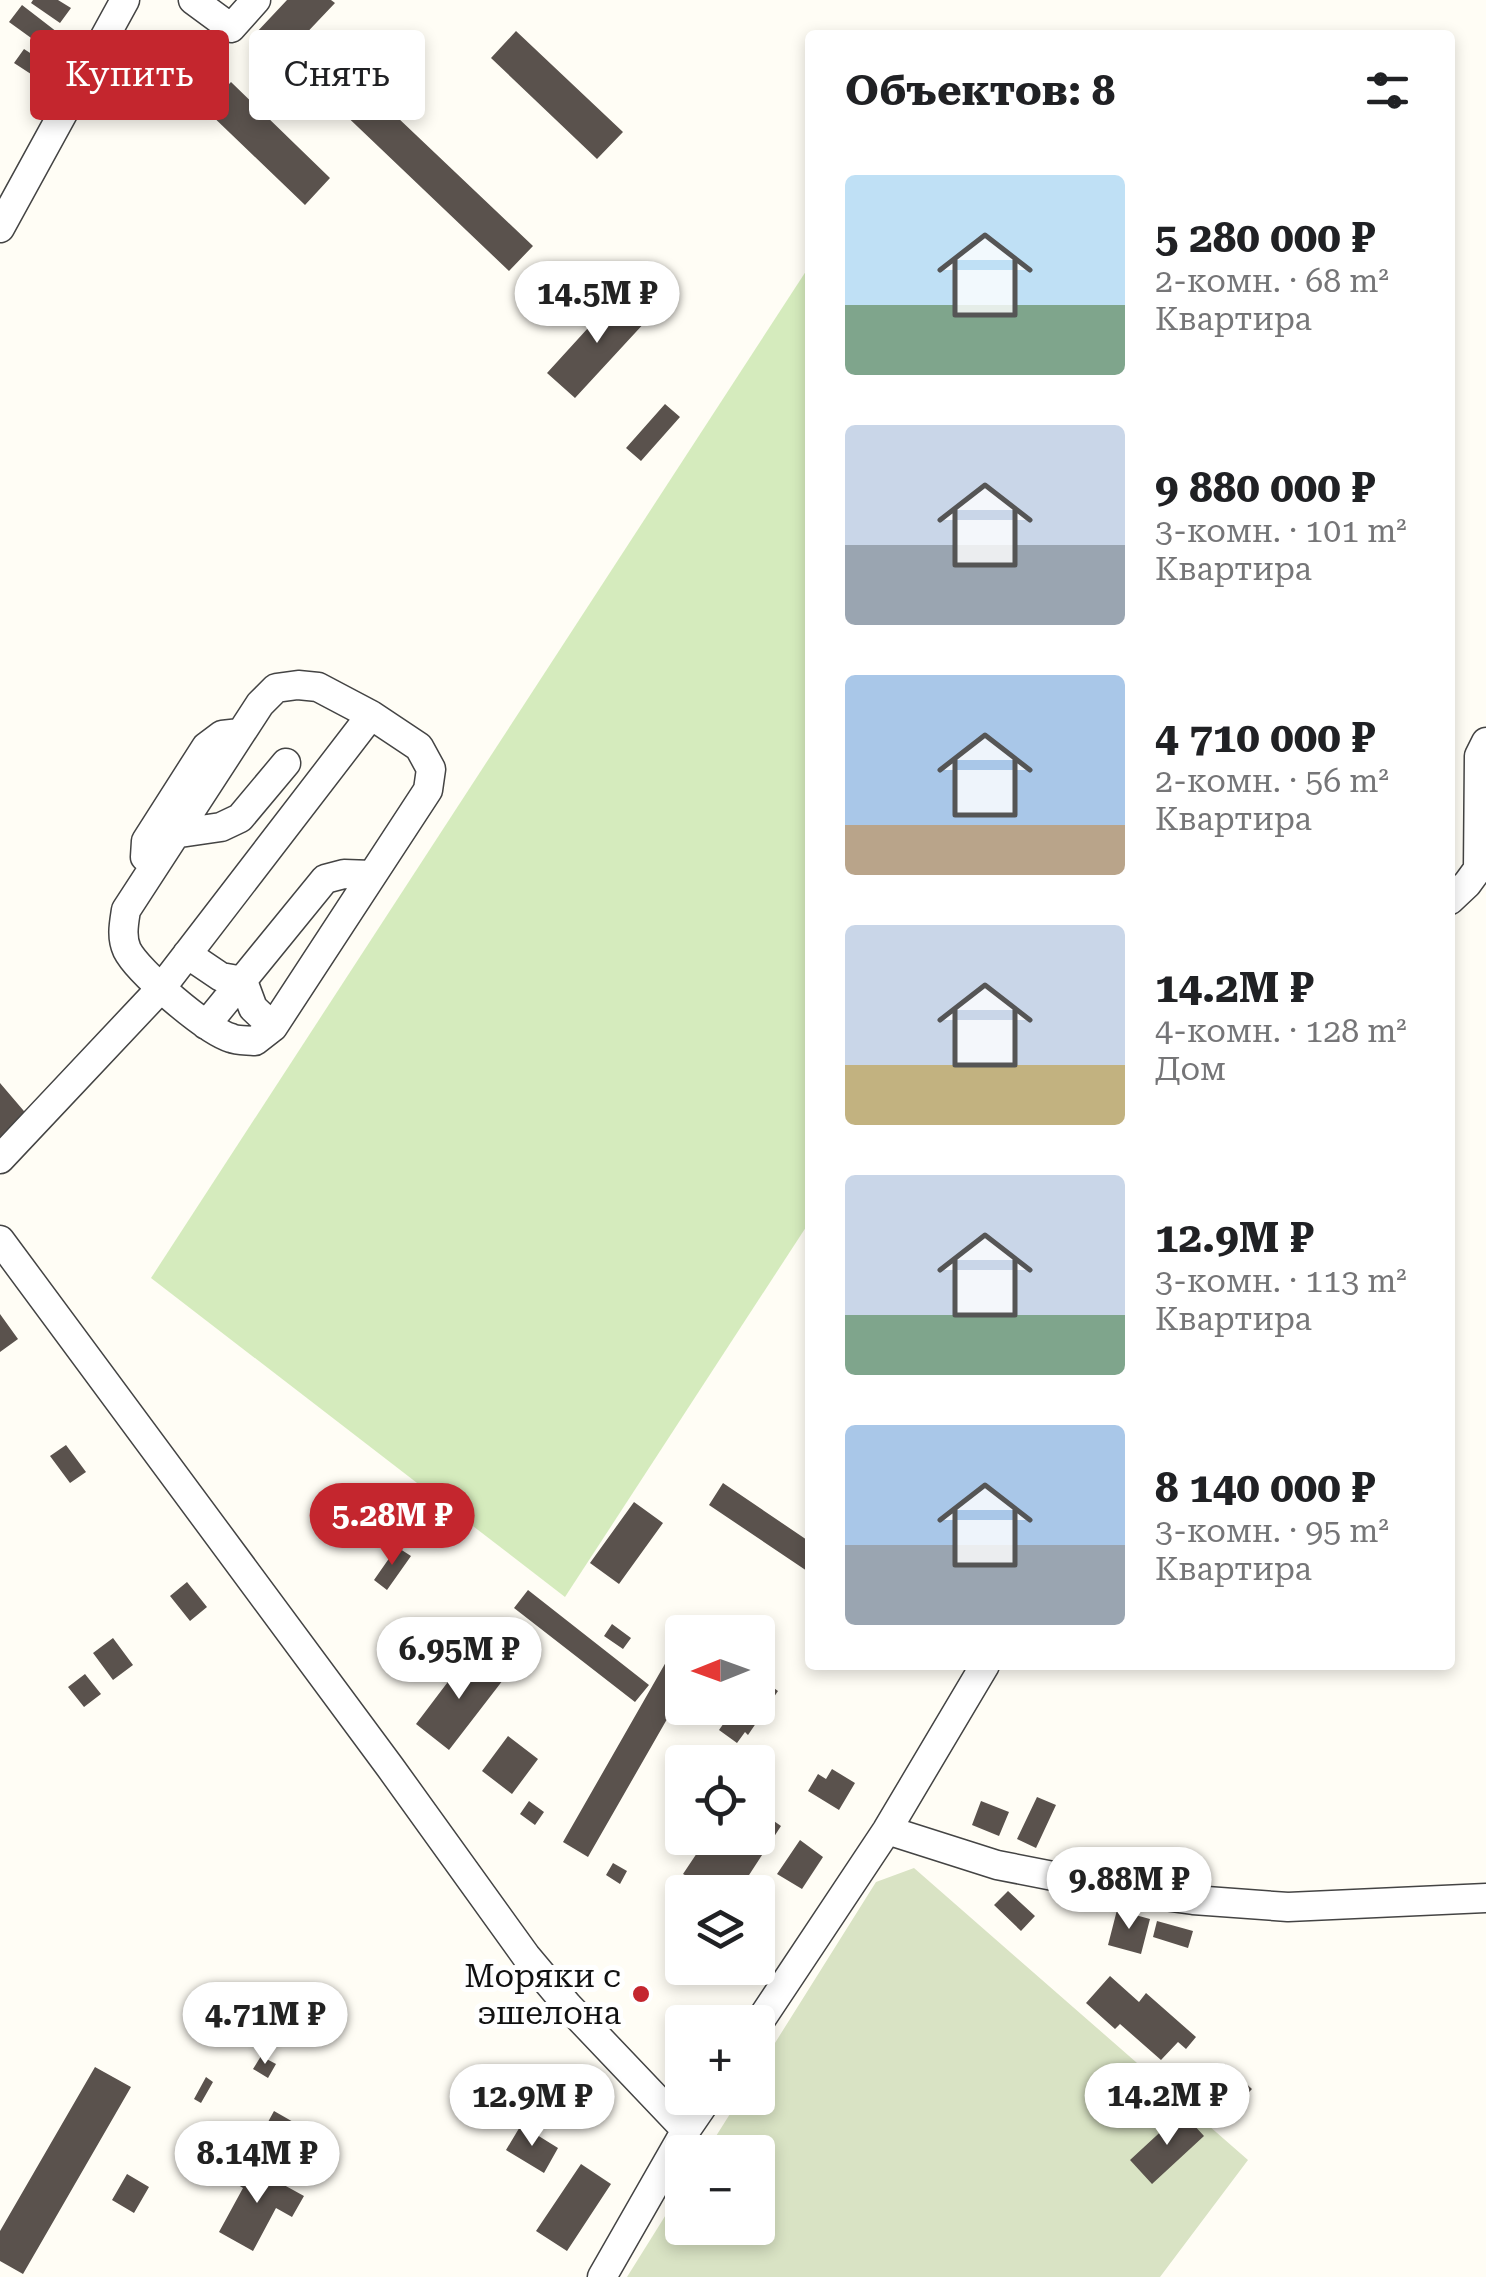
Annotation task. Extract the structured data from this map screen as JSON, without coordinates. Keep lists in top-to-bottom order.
{
  "places": ["Моряки с эшелона"],
  "north": "left",
  "page": {
    "chip": ["Купить", "Снять"],
    "heading": "Объектов: 8",
    "list": [
      {
        "name": "5 280 000 ₽",
        "note": "2-комн. · 68 m² · Квартира"
      },
      {
        "name": "9 880 000 ₽",
        "note": "3-комн. · 101 m² · Квартира"
      },
      {
        "name": "4 710 000 ₽",
        "note": "2-комн. · 56 m² · Квартира"
      },
      {
        "name": "14.2M ₽",
        "note": "4-комн. · 128 m² · Дом"
      },
      {
        "name": "12.9M ₽",
        "note": "3-комн. · 113 m² · Квартира"
      },
      {
        "name": "8 140 000 ₽",
        "note": "3-комн. · 95 m² · Квартира"
      }
    ],
    "price": [
      "14.5M ₽",
      "5.28M ₽",
      "6.95M ₽",
      "9.88M ₽",
      "4.71M ₽",
      "14.2M ₽",
      "12.9M ₽",
      "8.14M ₽"
    ],
    "map_buttons": ["+", "−"]
  }
}
